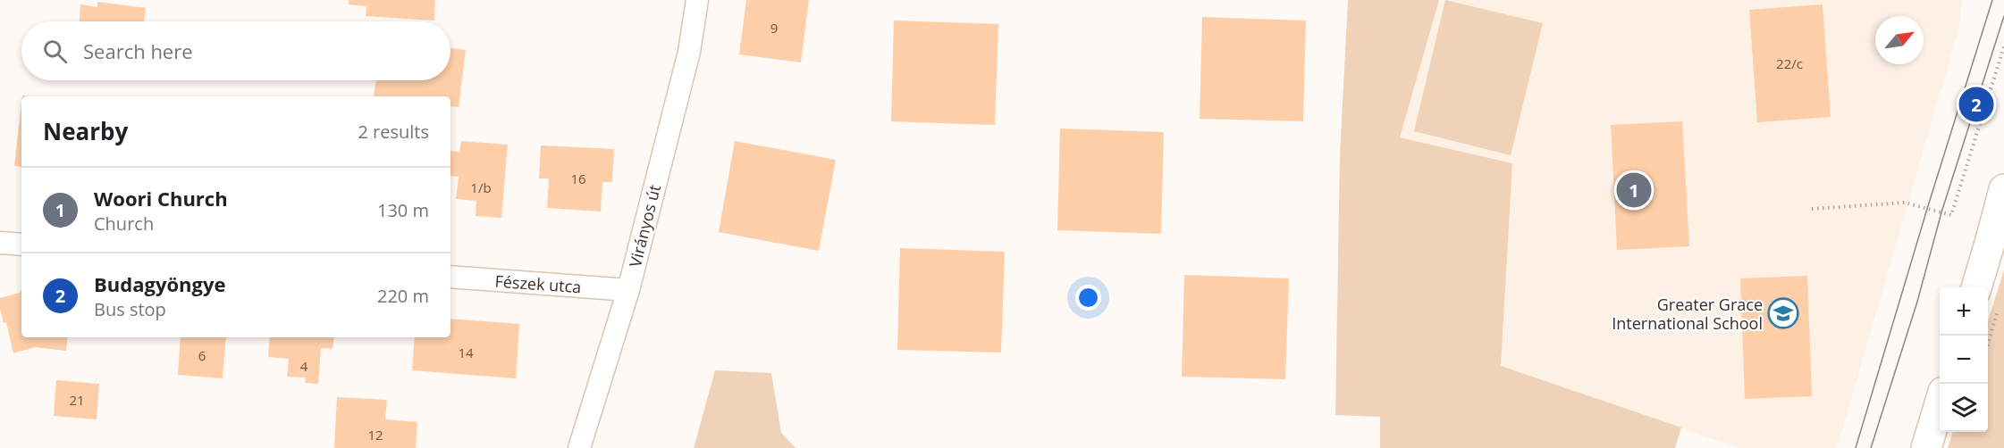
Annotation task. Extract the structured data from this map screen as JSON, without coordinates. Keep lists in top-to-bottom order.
{
  "streets": {
    "street": ["Virányos út", "Fészek utca"]
  },
  "crossings": [
    ["Virányos út", "Fészek utca"]
  ],
  "places": {
    "school or university": ["Greater Grace International School"]
  },
  "house_numbers": [
    "9",
    "22/c",
    "16",
    "1/b",
    "14",
    "6",
    "4",
    "21",
    "12"
  ],
  "north": "top right",
  "page": {
    "search": "Search here",
    "pins": ["2", "1"],
    "heading": ["Nearby", "2 results"],
    "list": [
      {
        "mark": "1",
        "name": "Woori Church",
        "note": "Church",
        "value": "130 m"
      },
      {
        "mark": "2",
        "name": "Budagyöngye",
        "note": "Bus stop",
        "value": "220 m"
      }
    ],
    "map_buttons": ["+", "−"]
  }
}
